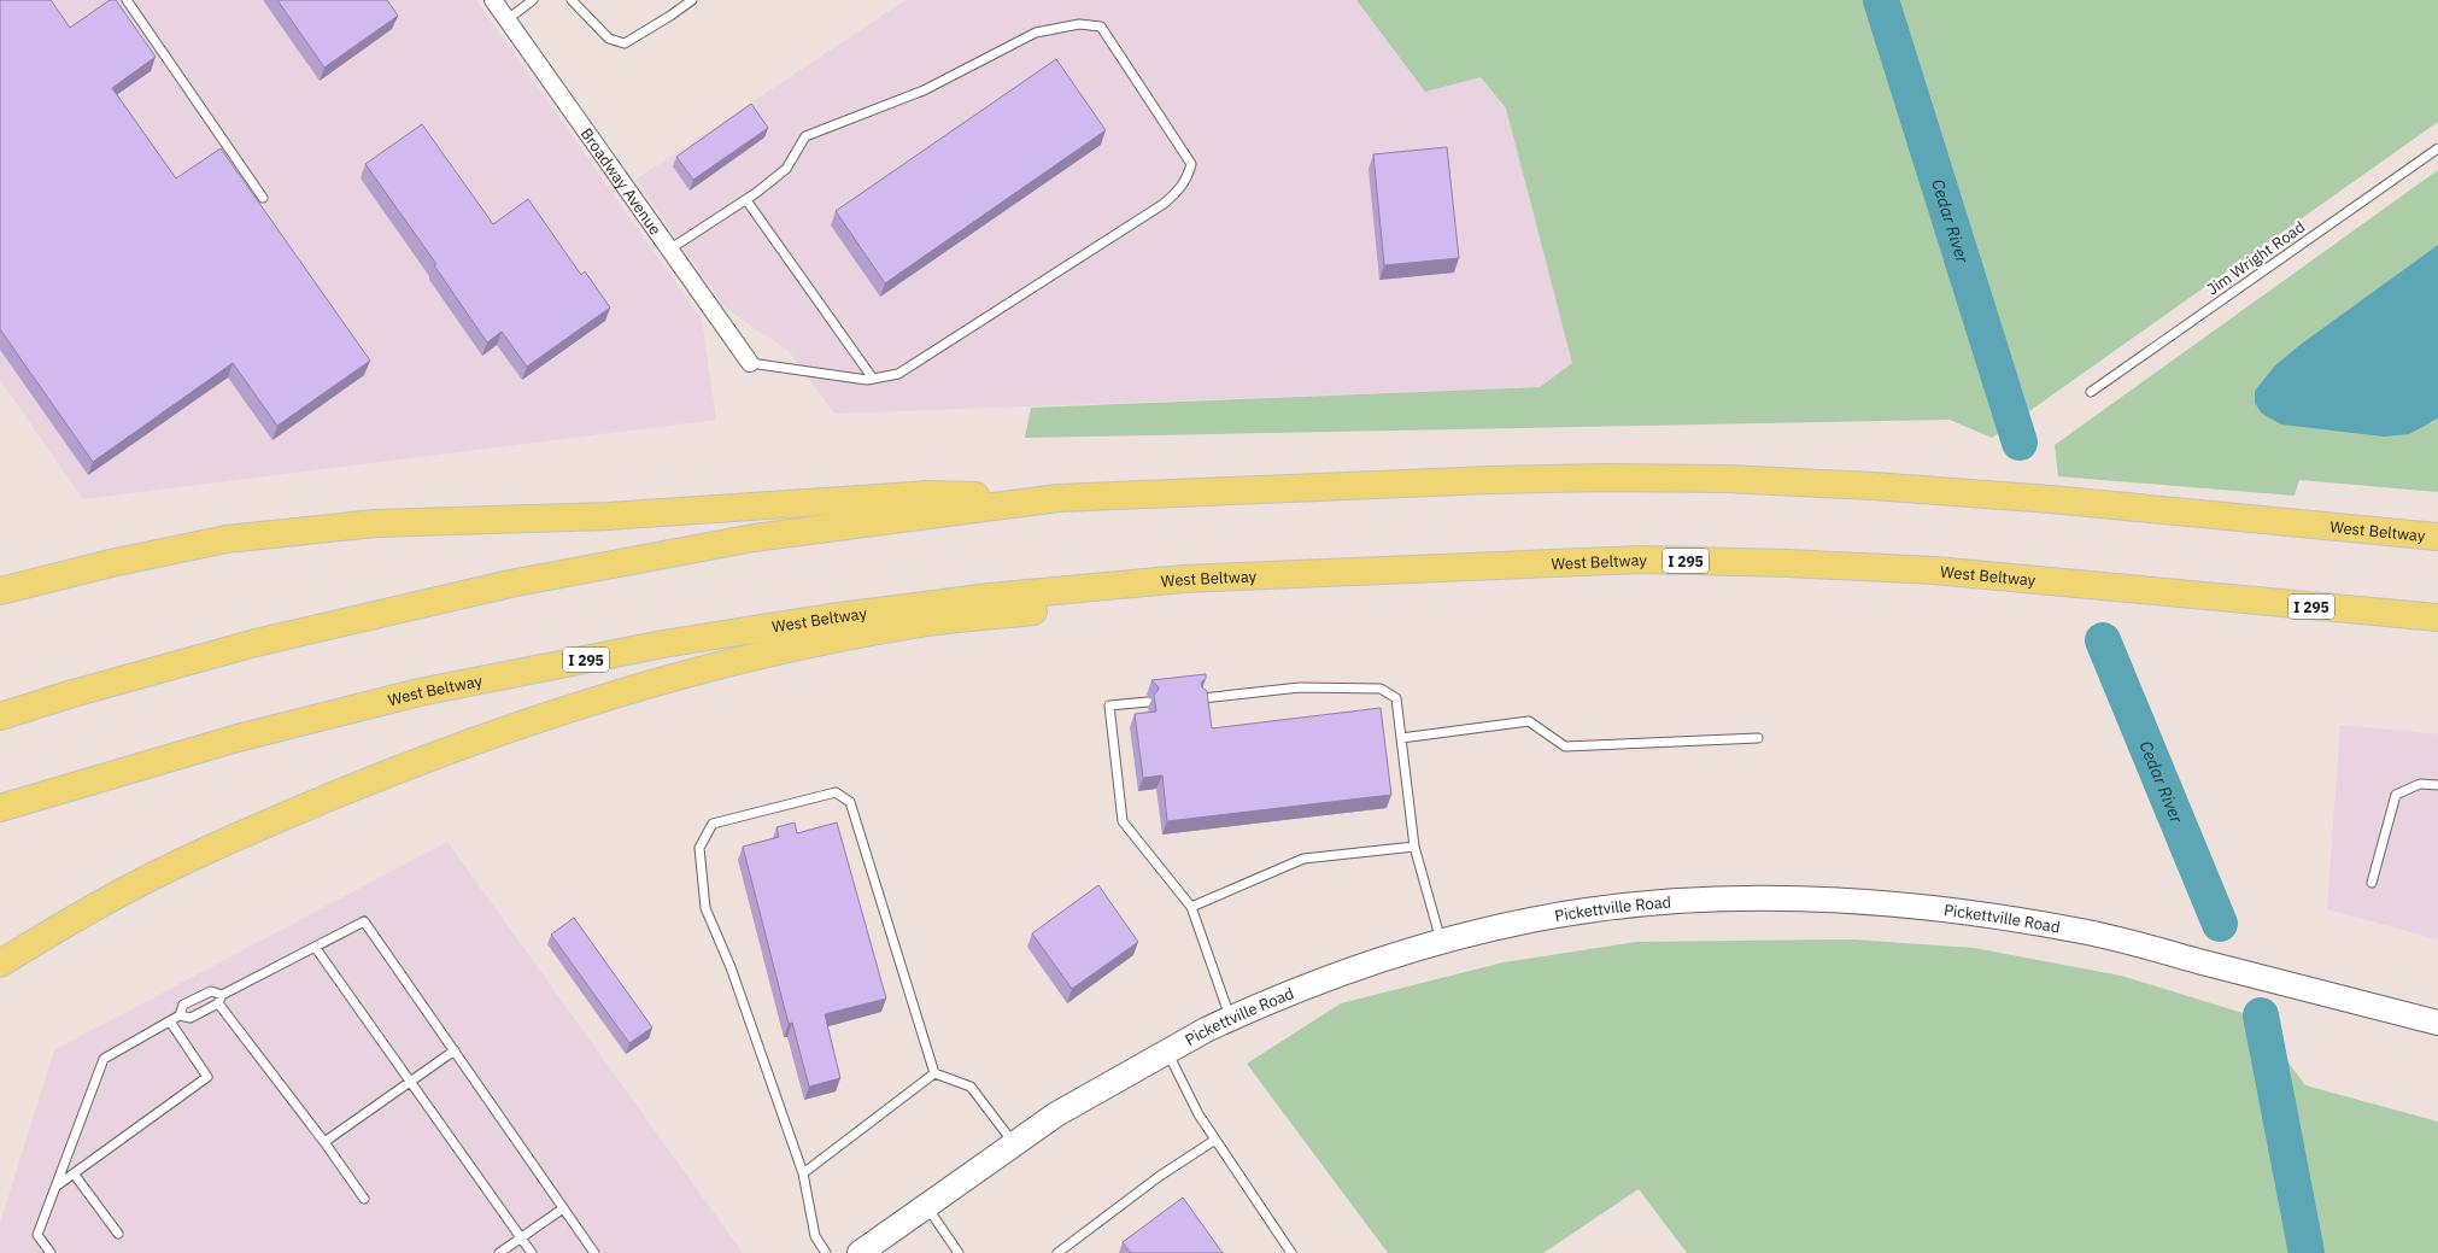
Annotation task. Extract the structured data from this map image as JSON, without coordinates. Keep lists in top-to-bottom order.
{
  "streets": {
    "highway": ["West Beltway", "I 295"],
    "street": ["Broadway Avenue", "Pickettville Road"],
    "lane": ["Jim Wright Road"]
  },
  "water": ["Cedar River"]
}
